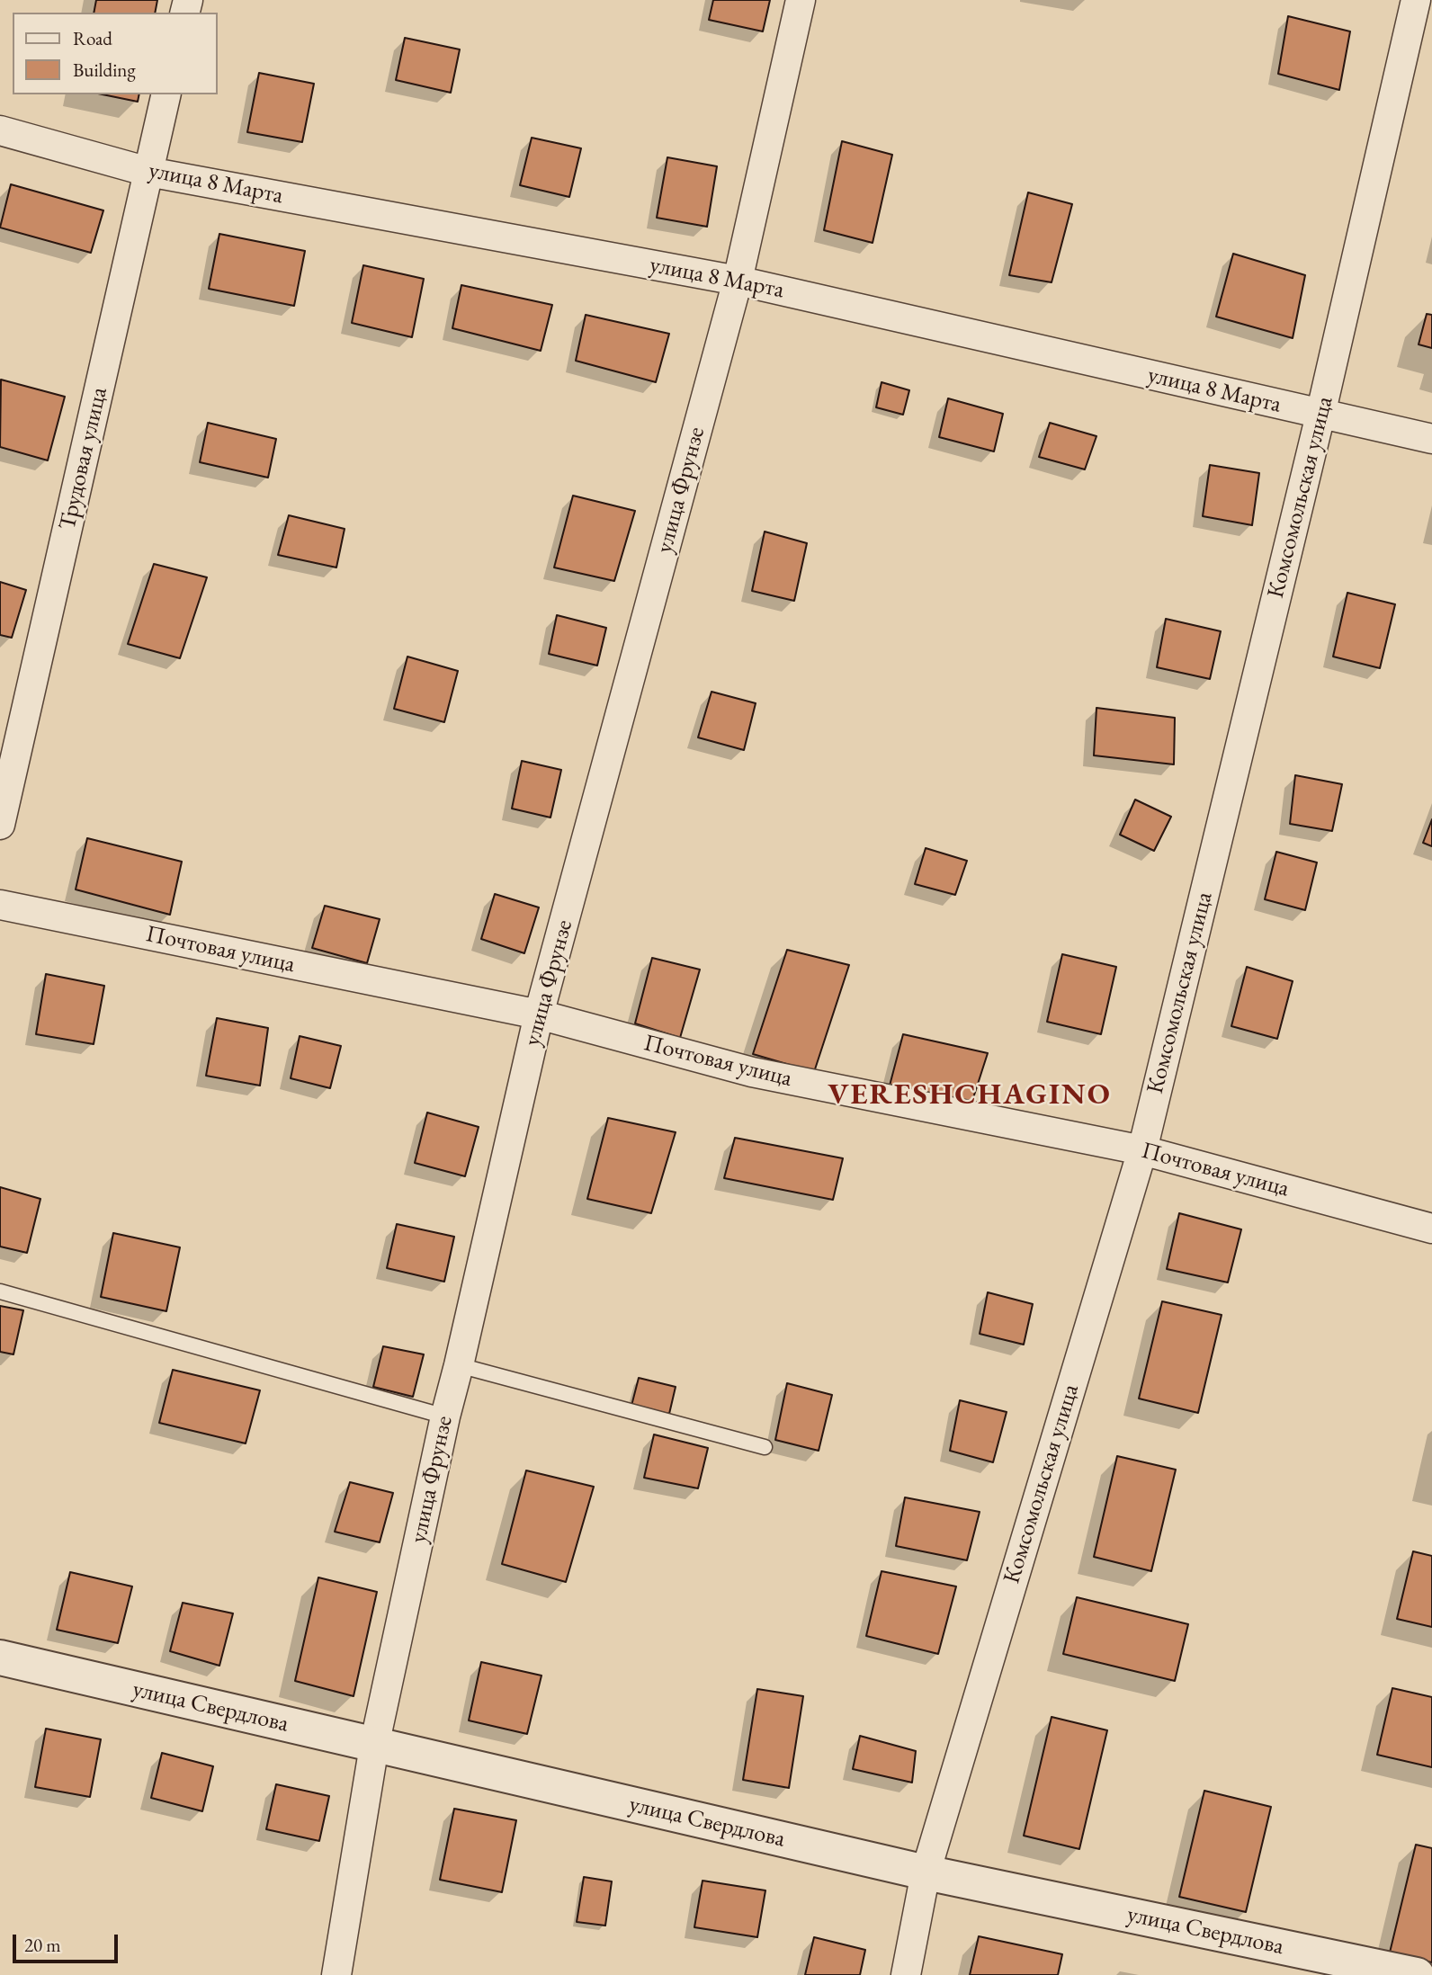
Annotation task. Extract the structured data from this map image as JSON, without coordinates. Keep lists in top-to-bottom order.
{
  "streets": {
    "street": [
      "улица 8 Марта",
      "Трудовая улица",
      "улица Фрунзе",
      "Комсомольская улица",
      "Почтовая улица",
      "улица Свердлова"
    ]
  },
  "crossings": [
    ["улица 8 Марта", "Трудовая улица"],
    ["улица 8 Марта", "улица Фрунзе"],
    ["улица 8 Марта", "Комсомольская улица"],
    ["улица Фрунзе", "Почтовая улица"],
    ["улица Фрунзе", "улица Свердлова"],
    ["Комсомольская улица", "Почтовая улица"],
    ["Комсомольская улица", "улица Свердлова"]
  ],
  "districts": ["VERESHCHAGINO"],
  "legend": ["Road", "Building"],
  "scale_bar": "20 m"
}
